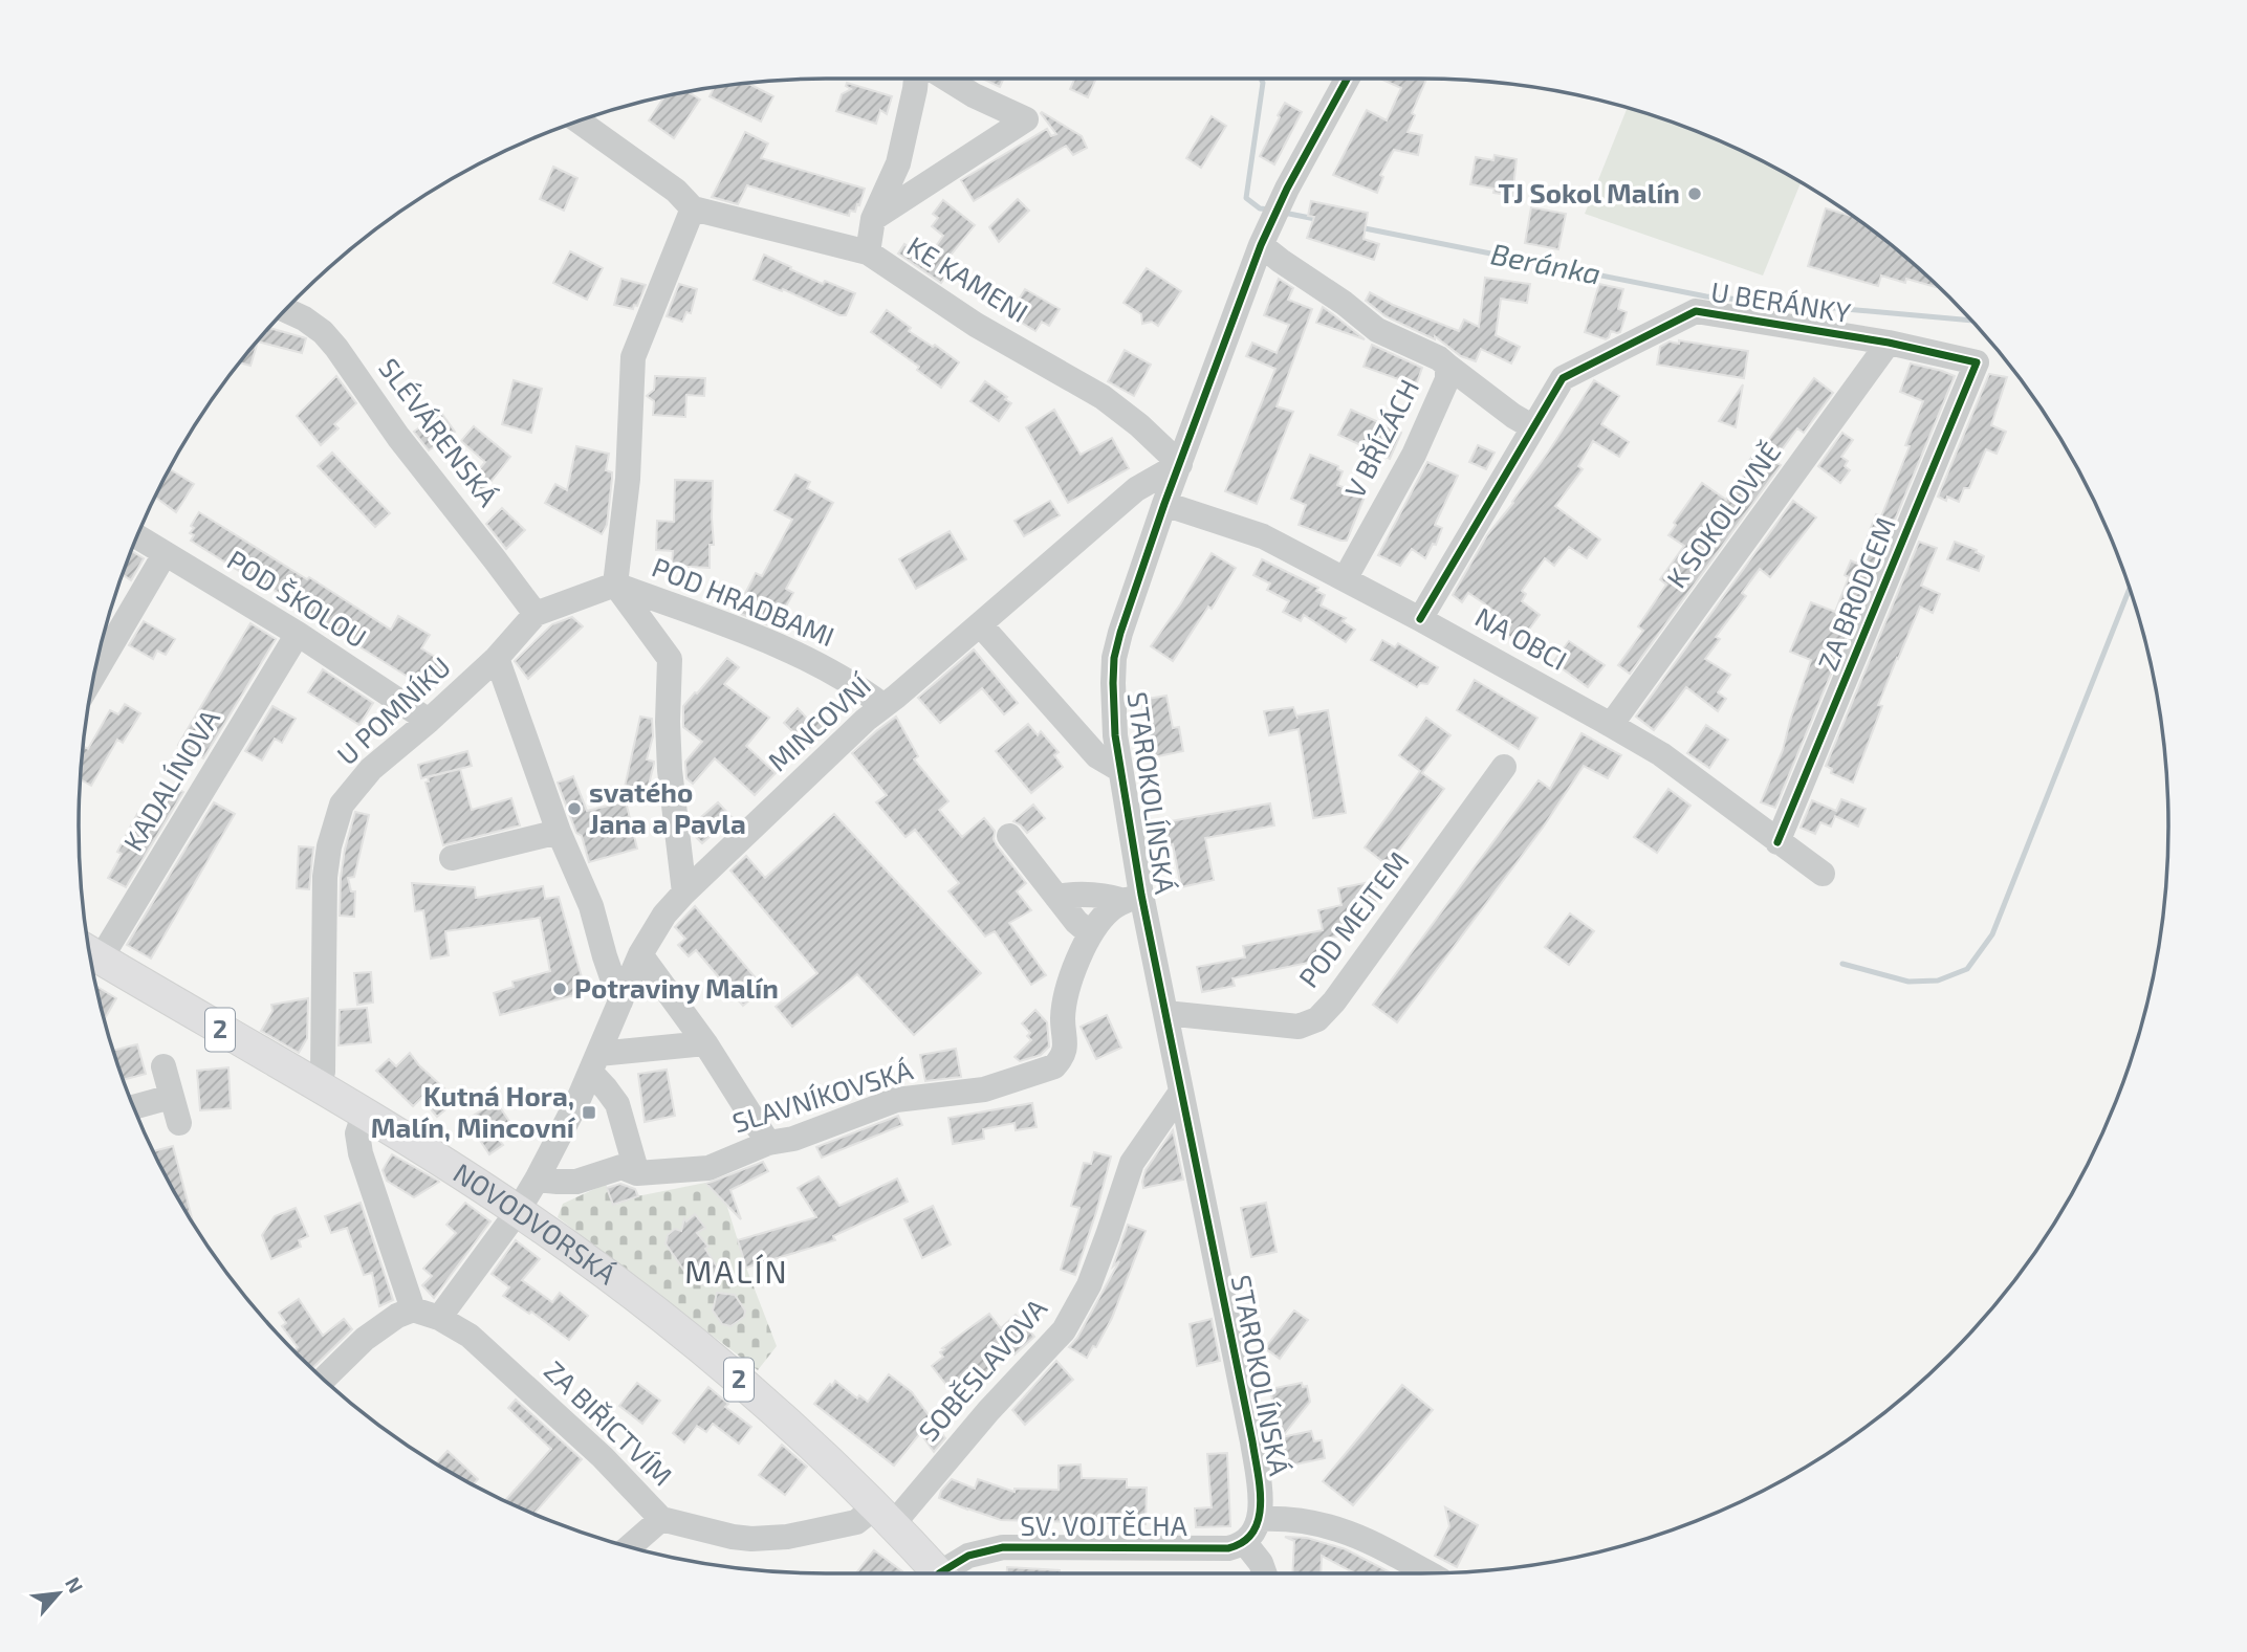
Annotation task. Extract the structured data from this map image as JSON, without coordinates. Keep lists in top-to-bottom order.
{
  "streets": {
    "main road": ["2", "NOVODVORSKÁ"],
    "street": [
      "KE KAMENI",
      "U BERÁNKY",
      "SLÉVÁRENSKÁ",
      "V BŘÍZÁCH",
      "K SOKOLOVNĚ",
      "ZA BRODCEM",
      "POD ŠKOLOU",
      "POD HRADBAMI",
      "NA OBCI",
      "U POMNÍKU",
      "MINCOVNÍ",
      "KADALÍNOVA",
      "STAROKOLÍNSKÁ",
      "POD MEJTEM",
      "SLAVNÍKOVSKÁ",
      "SOBĚSLAVOVA",
      "ZA BIŘICTVÍM",
      "SV. VOJTĚCHA"
    ]
  },
  "crossings": [
    ["KE KAMENI", "MINCOVNÍ"],
    ["KE KAMENI", "STAROKOLÍNSKÁ"],
    ["U BERÁNKY", "K SOKOLOVNĚ"],
    ["U BERÁNKY", "ZA BRODCEM"],
    ["U BERÁNKY", "NA OBCI"],
    ["SLÉVÁRENSKÁ", "U POMNÍKU"],
    ["V BŘÍZÁCH", "NA OBCI"],
    ["V BŘÍZÁCH", "STAROKOLÍNSKÁ"],
    ["K SOKOLOVNĚ", "NA OBCI"],
    ["ZA BRODCEM", "NA OBCI"],
    ["POD ŠKOLOU", "U POMNÍKU"],
    ["POD ŠKOLOU", "KADALÍNOVA"],
    ["POD HRADBAMI", "U POMNÍKU"],
    ["POD HRADBAMI", "MINCOVNÍ"],
    ["NA OBCI", "STAROKOLÍNSKÁ"],
    ["U POMNÍKU", "NOVODVORSKÁ"],
    ["MINCOVNÍ", "STAROKOLÍNSKÁ"],
    ["MINCOVNÍ", "SLAVNÍKOVSKÁ"],
    ["MINCOVNÍ", "NOVODVORSKÁ"],
    ["KADALÍNOVA", "NOVODVORSKÁ"],
    ["STAROKOLÍNSKÁ", "POD MEJTEM"],
    ["STAROKOLÍNSKÁ", "SLAVNÍKOVSKÁ"],
    ["STAROKOLÍNSKÁ", "SOBĚSLAVOVA"],
    ["NOVODVORSKÁ", "SOBĚSLAVOVA"],
    ["NOVODVORSKÁ", "ZA BIŘICTVÍM"],
    ["SOBĚSLAVOVA", "ZA BIŘICTVÍM"]
  ],
  "districts": ["MALÍN"],
  "water": ["Beránka"],
  "places": {
    "other": ["TJ Sokol Malín", "svatého Jana a Pavla", "Potraviny Malín"],
    "transit": ["Kutná Hora, Malín, Mincovní"]
  },
  "north": "top right"
}
